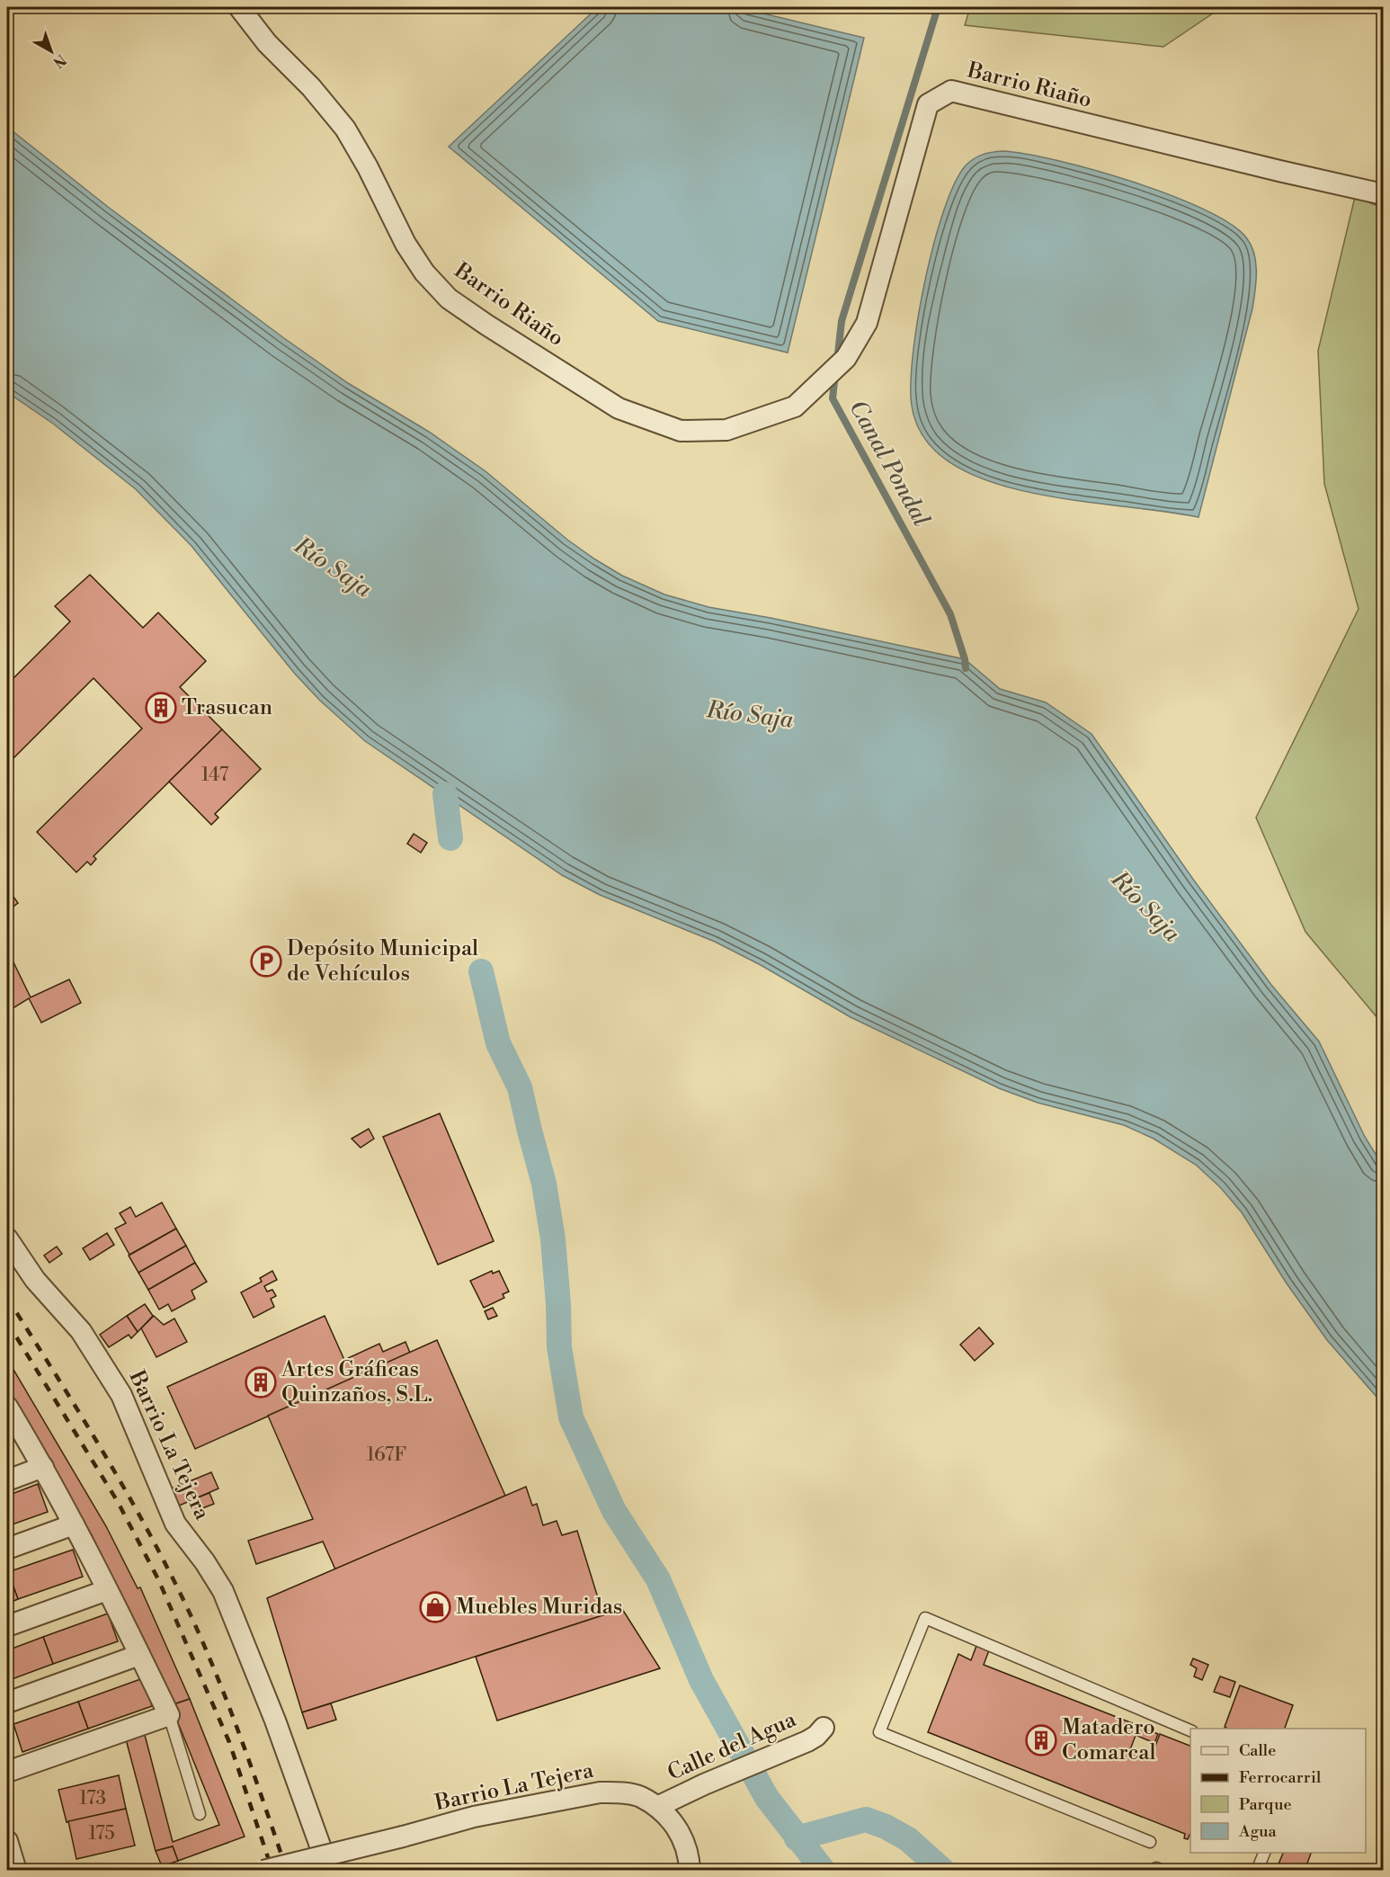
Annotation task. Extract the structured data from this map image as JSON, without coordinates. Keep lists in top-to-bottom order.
{
  "streets": {
    "street": ["Barrio Riaño", "Barrio La Tejera", "Calle del Agua"]
  },
  "crossings": [
    ["Barrio La Tejera", "Calle del Agua"]
  ],
  "water": ["Canal Pondal", "Río Saja"],
  "places": {
    "building": ["Trasucan", "Artes Gráficas Quinzaños, S.L.", "Matadero Comarcal"],
    "parking": ["Depósito Municipal de Vehículos"],
    "shop": ["Muebles Muridas"]
  },
  "house_numbers": [
    "147",
    "167F",
    "173",
    "175"
  ],
  "legend": [
    "Calle",
    "Ferrocarril",
    "Parque",
    "Agua"
  ],
  "north": "bottom right"
}
